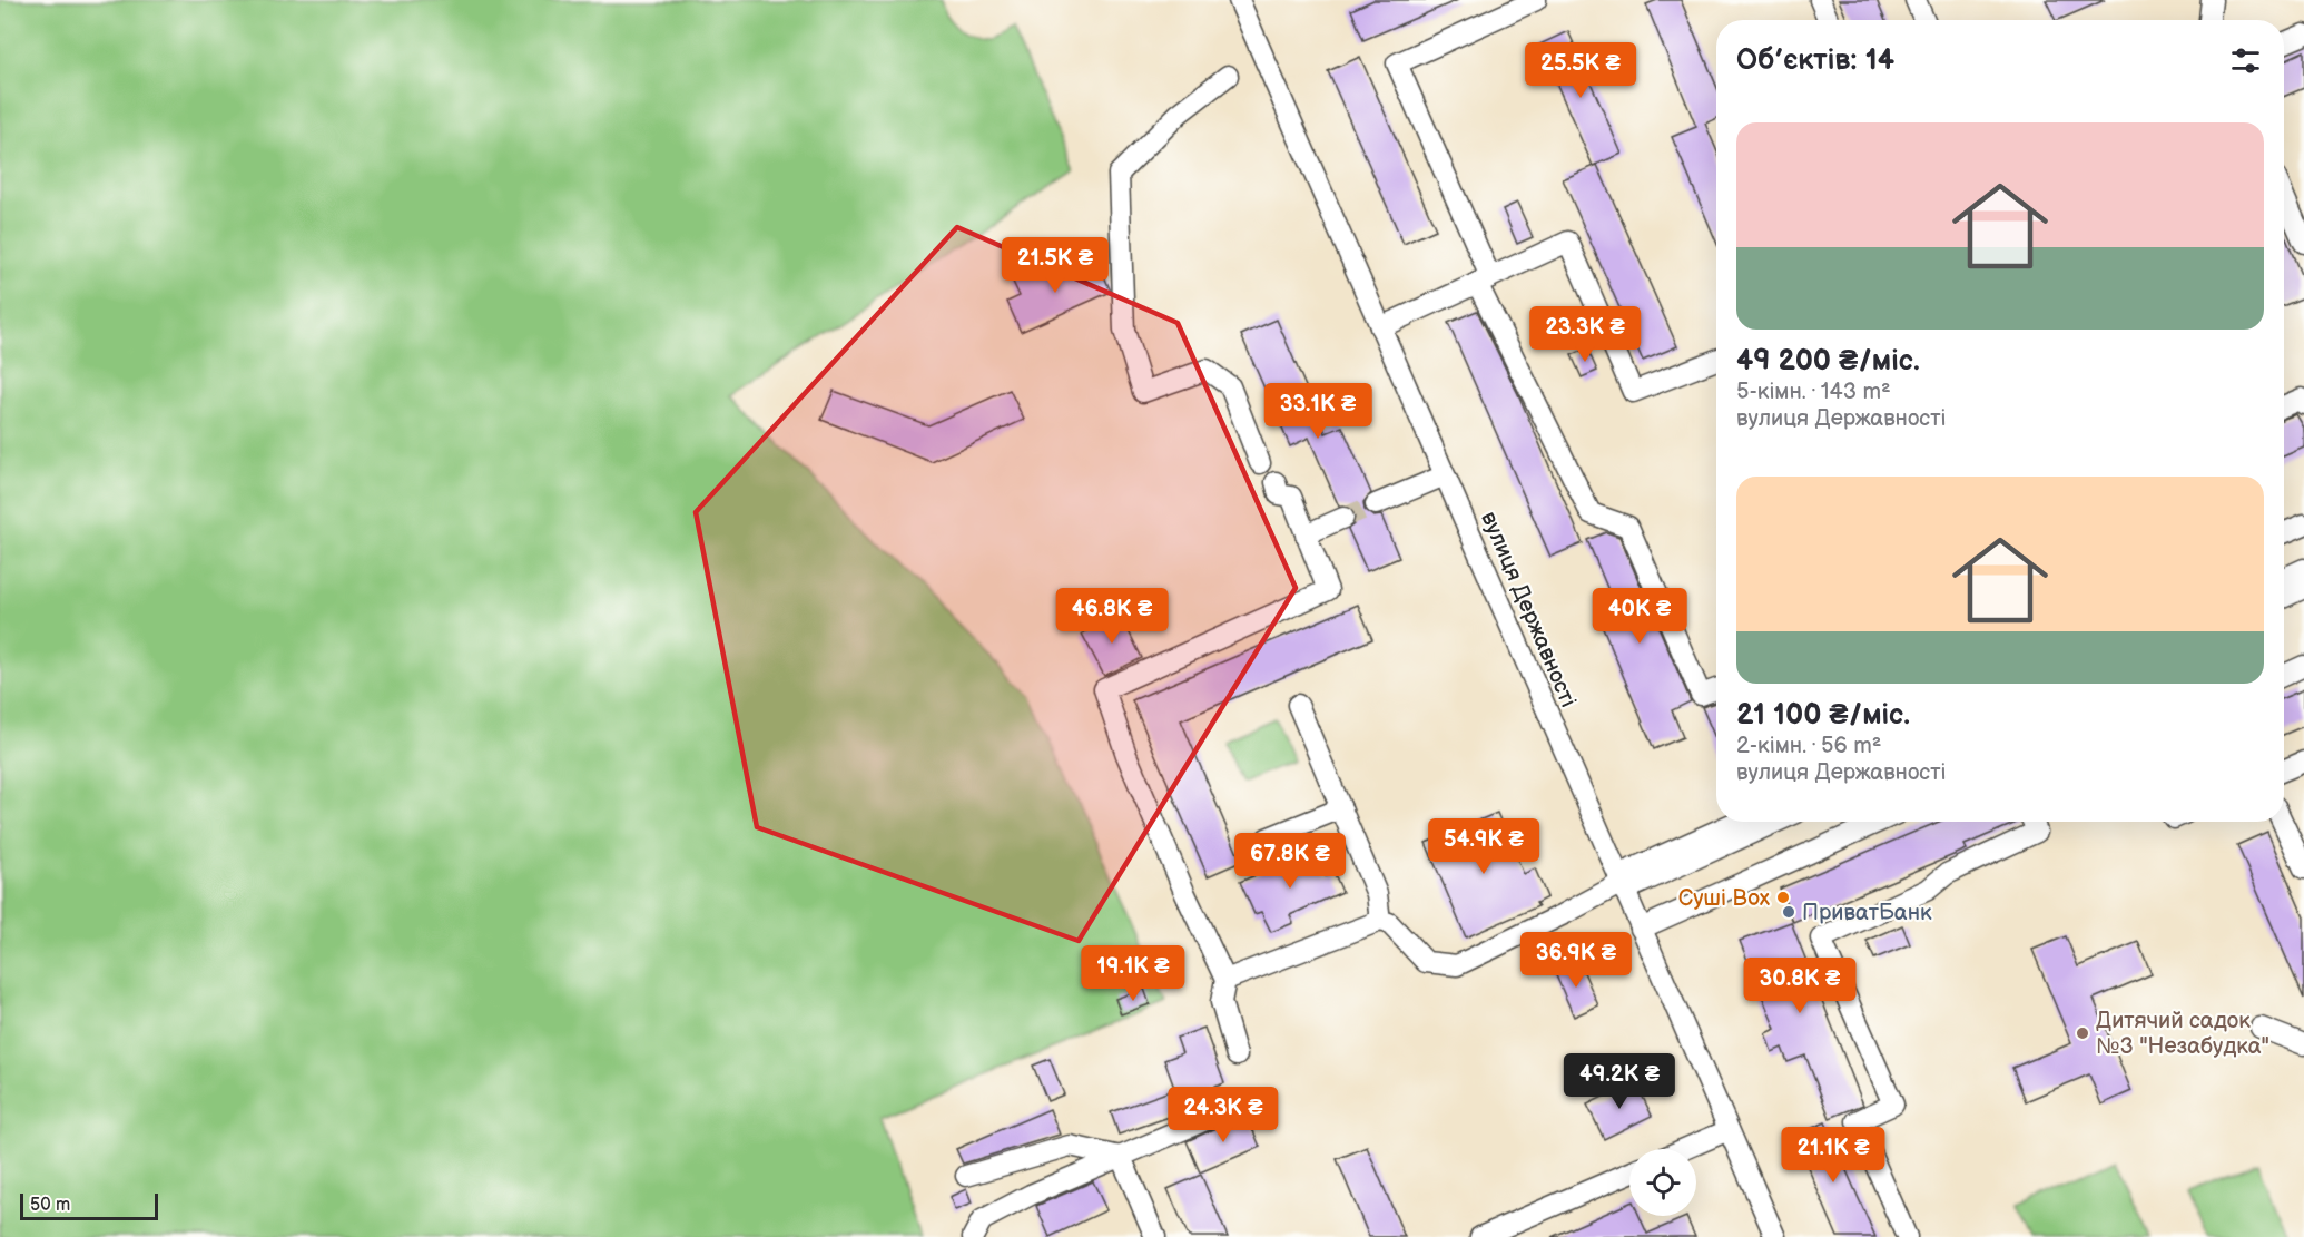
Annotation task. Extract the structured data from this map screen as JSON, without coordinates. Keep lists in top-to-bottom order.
{
  "streets": {
    "street": ["вулиця Державності"]
  },
  "places": ["Суші Box", "ПриватБанк", "Дитячий садок №3 \"Незабудка\""],
  "scale_bar": "50 m",
  "page": {
    "heading": "Об’єктів: 14",
    "price": [
      "25.5K ₴",
      "21.5K ₴",
      "23.3K ₴",
      "33.1K ₴",
      "46.8K ₴",
      "40K ₴",
      "54.9K ₴",
      "67.8K ₴",
      "36.9K ₴",
      "19.1K ₴",
      "30.8K ₴",
      "49.2K ₴",
      "24.3K ₴",
      "21.1K ₴"
    ],
    "list": [
      {
        "name": "49 200 ₴/міс.",
        "note": "5-кімн. · 143 m² · вулиця Державності"
      },
      {
        "name": "21 100 ₴/міс.",
        "note": "2-кімн. · 56 m² · вулиця Державності"
      }
    ],
    "scale": "50 m"
  }
}
